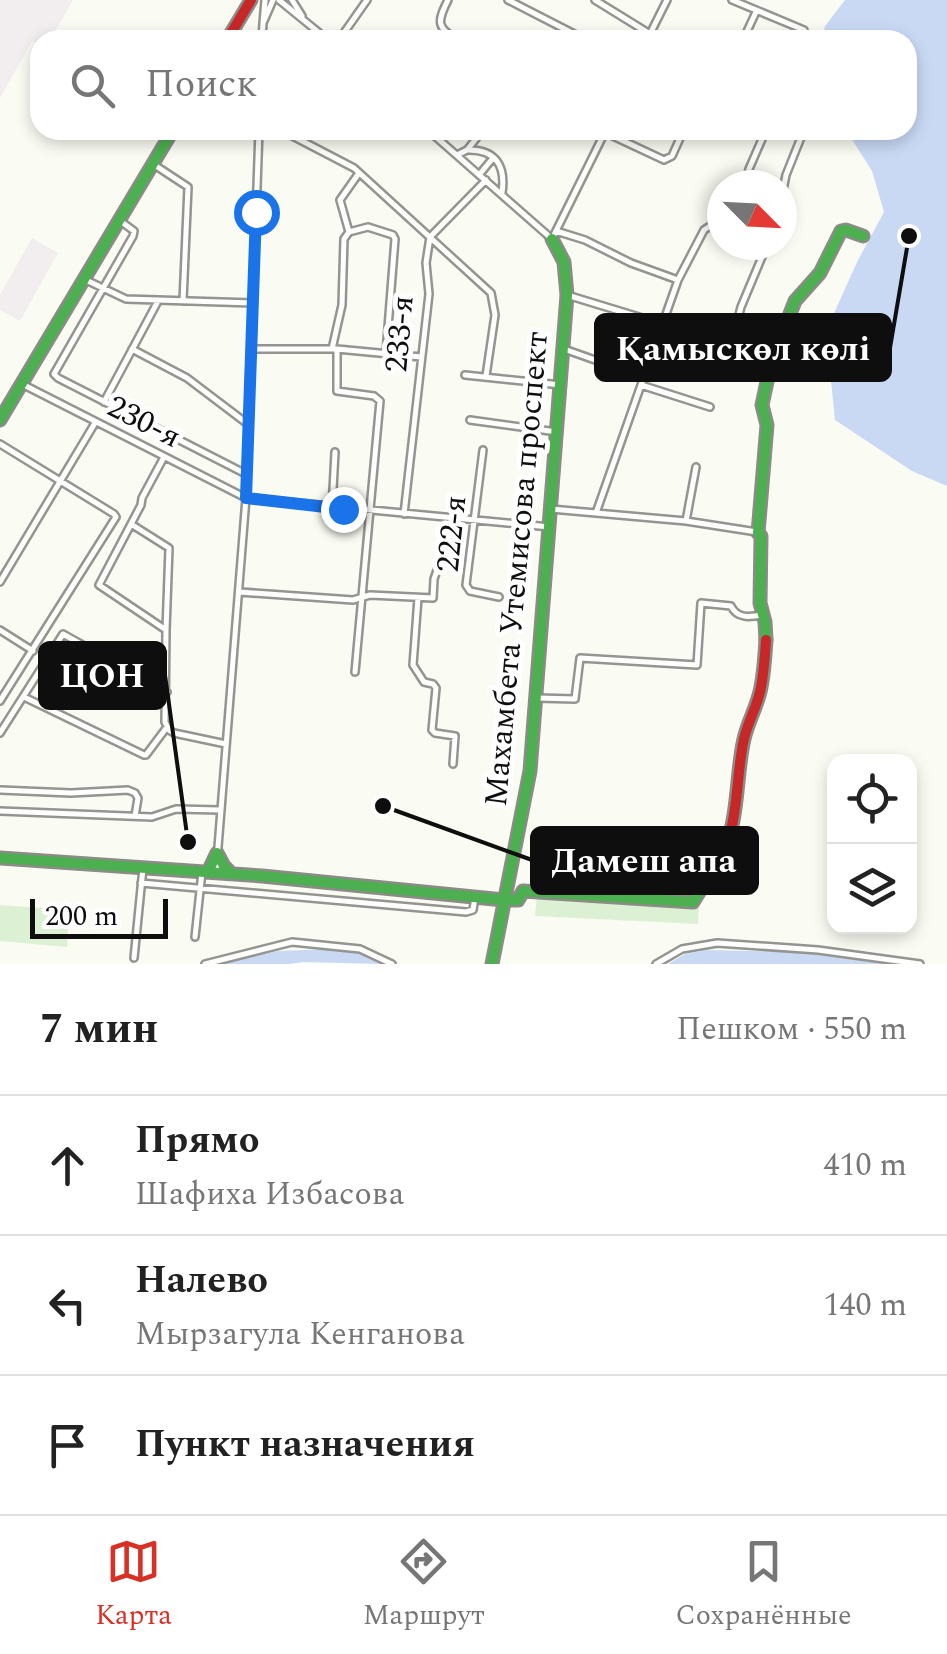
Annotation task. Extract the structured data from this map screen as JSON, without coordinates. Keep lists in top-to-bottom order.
{
  "streets": {
    "street": [
      "233-я",
      "230-я",
      "222-я",
      "Махамбета Утемисова проспект"
    ]
  },
  "crossings": [
    ["233-я", "230-я"],
    ["230-я", "222-я"],
    ["230-я", "Махамбета Утемисова проспект"]
  ],
  "places": ["Қамыскөл көлі", "Дамеш апа", "ЦОН"],
  "scale_bar": "200 m",
  "north": "bottom right",
  "page": {
    "search": "Поиск",
    "scale": "200 m",
    "heading": ["7 мин", "Пешком · 550 m"],
    "list": [
      ["Прямо", "Шафиха Избасова", "410 m"],
      ["Налево", "Мырзагула Кенганова", "140 m"],
      "Пункт назначения"
    ],
    "nav": ["Карта", "Маршрут", "Сохранённые"]
  }
}
